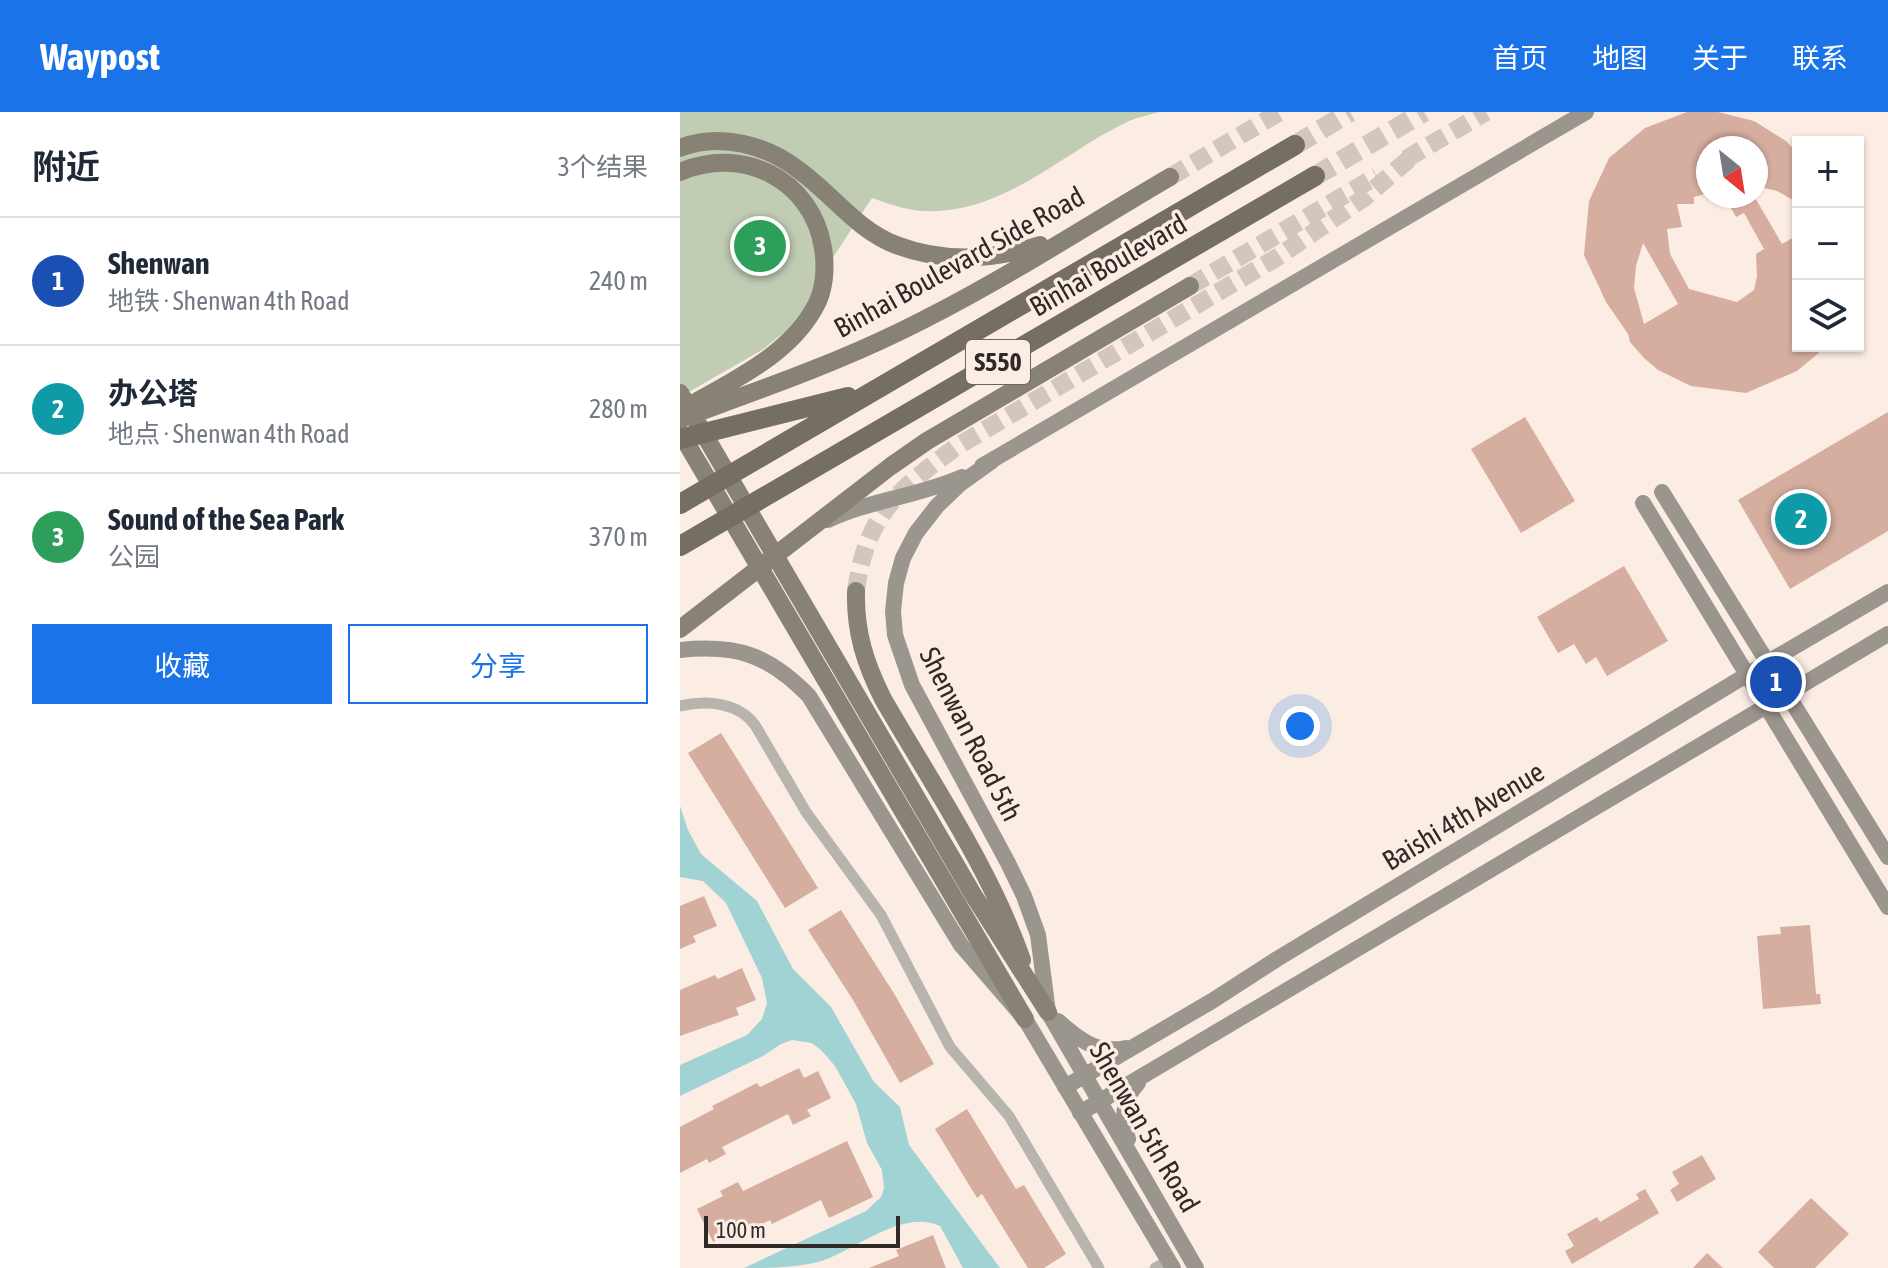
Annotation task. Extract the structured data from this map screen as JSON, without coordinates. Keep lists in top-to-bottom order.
{
  "streets": {
    "highway": ["Binhai Boulevard", "S550"],
    "main road": ["Binhai Boulevard Side Road"],
    "street": ["Shenwan Road 5th", "Baishi 4th Avenue", "Shenwan 5th Road"]
  },
  "crossings": [
    ["Shenwan Road 5th", "Shenwan 5th Road"],
    ["Baishi 4th Avenue", "Shenwan 5th Road"]
  ],
  "scale_bar": "100 m",
  "north": "bottom right",
  "page": {
    "header": "Waypost",
    "nav": [
      "首页",
      "地图",
      "关于",
      "联系"
    ],
    "heading": ["附近", "3个结果"],
    "map_buttons": ["+", "−"],
    "list": [
      {
        "mark": "1",
        "name": "Shenwan",
        "note": "地铁 · Shenwan 4th Road",
        "value": "240 m"
      },
      {
        "mark": "2",
        "name": "办公塔",
        "note": "地点 · Shenwan 4th Road",
        "value": "280 m"
      },
      {
        "mark": "3",
        "name": "Sound of the Sea Park",
        "note": "公园",
        "value": "370 m"
      }
    ],
    "pins": ["3", "2", "1"],
    "buttons": ["收藏", "分享"],
    "scale": "100 m"
  }
}
